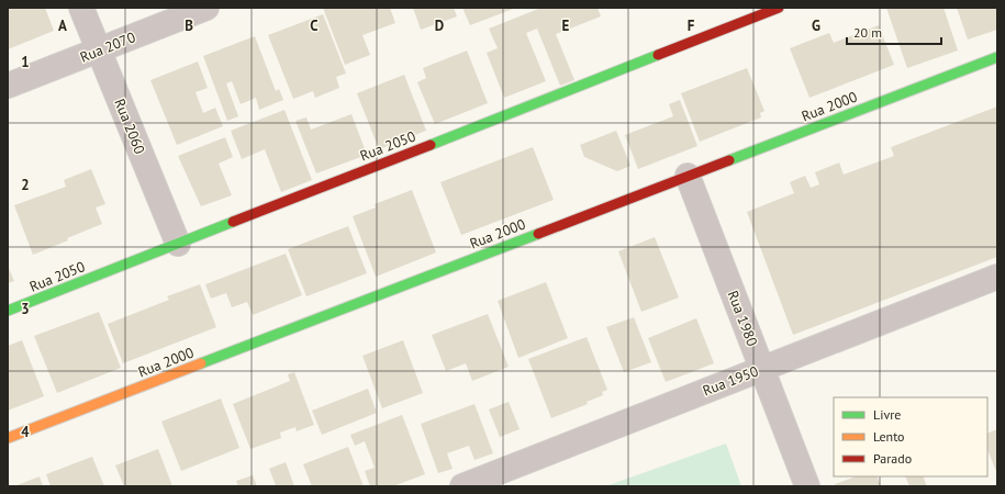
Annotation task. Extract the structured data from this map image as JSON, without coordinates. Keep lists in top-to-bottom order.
{
  "streets": {
    "main road": ["Rua 2000", "Rua 2050"],
    "street": [
      "Rua 2070",
      "Rua 2060",
      "Rua 1980",
      "Rua 1950"
    ]
  },
  "crossings": [
    ["Rua 2070", "Rua 2060"],
    ["Rua 2000", "Rua 1980"],
    ["Rua 2060", "Rua 2050"],
    ["Rua 1980", "Rua 1950"]
  ],
  "legend": ["Livre", "Lento", "Parado"],
  "scale_bar": "20 m",
  "grid": {
    "columns": [
      "A",
      "B",
      "C",
      "D",
      "E",
      "F",
      "G"
    ],
    "rows": [
      "1",
      "2",
      "3",
      "4"
    ]
  }
}
